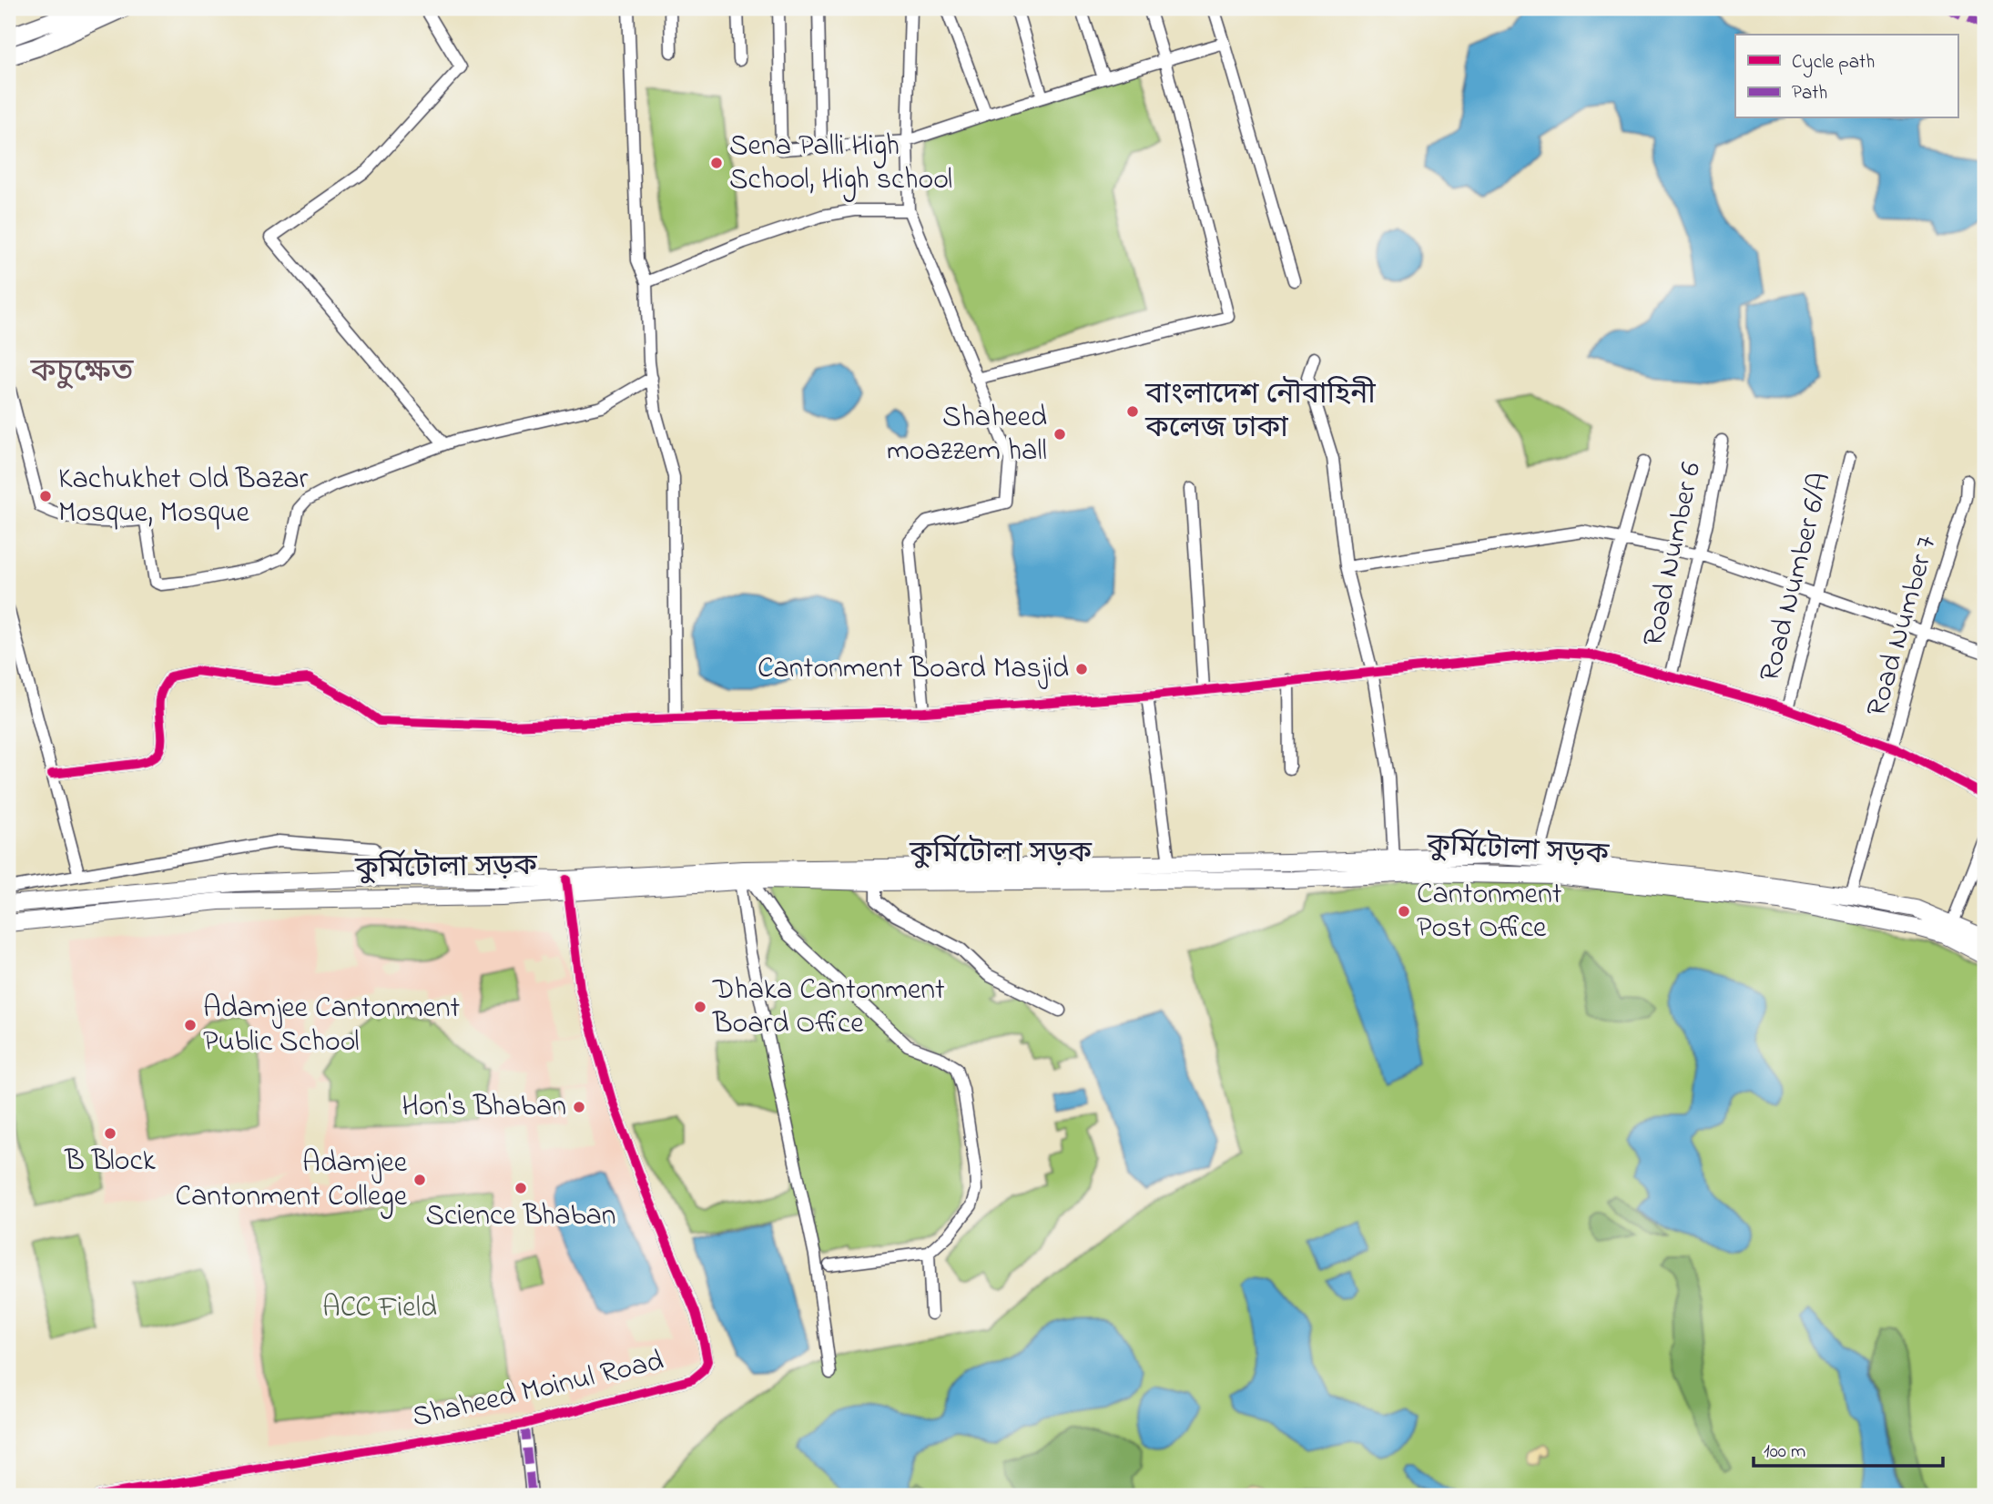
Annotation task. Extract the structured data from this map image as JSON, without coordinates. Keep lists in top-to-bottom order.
{
  "streets": {
    "main road": ["কুর্মিটোলা সড়ক"],
    "street": [
      "Road Number 6",
      "Road Number 6/A",
      "Road Number 7",
      "Shaheed Moinul Road"
    ]
  },
  "crossings": [
    ["Road Number 7", "কুর্মিটোলা সড়ক"],
    ["কুর্মিটোলা সড়ক", "Shaheed Moinul Road"]
  ],
  "districts": ["কচুক্ষেত"],
  "parks": ["ACC Field"],
  "places": [
    "Sena Palli High School, High school",
    "বাংলাদেশ নৌবাহিনী কলেজ ঢাকা",
    "Shaheed moazzem hall",
    "Kachukhet Old Bazar Mosque, Mosque",
    "Cantonment Board Masjid",
    "Cantonment Post Office",
    "Dhaka Cantonment Board Office",
    "Adamjee Cantonment Public School",
    "Hon's Bhaban",
    "B Block",
    "Adamjee Cantonment College",
    "Science Bhaban"
  ],
  "legend": ["Cycle path", "Path"],
  "scale_bar": "100 m"
}
